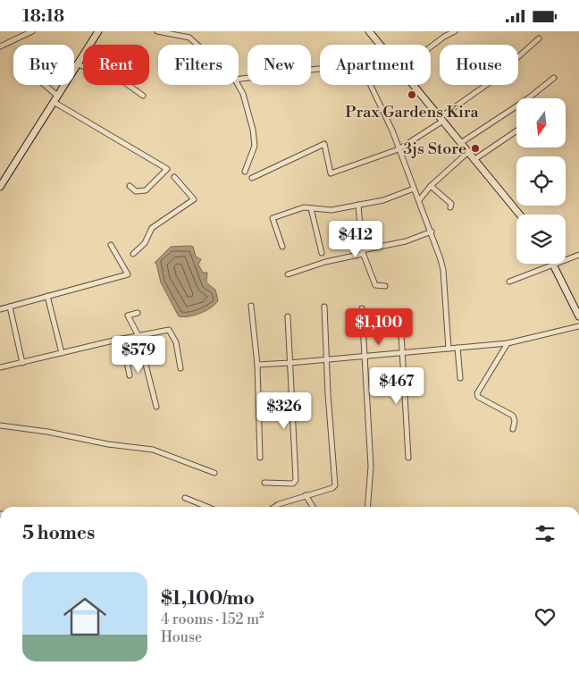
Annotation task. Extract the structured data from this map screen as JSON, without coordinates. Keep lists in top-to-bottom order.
{
  "places": ["Prax Gardens Kira", "3js Store"],
  "north": "bottom",
  "page": {
    "status": "18:18",
    "chip": [
      "Buy",
      "Rent",
      "Filters",
      "New",
      "Apartment",
      "House"
    ],
    "price": [
      "$412",
      "$1,100",
      "$579",
      "$467",
      "$326"
    ],
    "heading": "5 homes",
    "list": [
      {
        "name": "$1,100/mo",
        "note": "4 rooms · 152 m² · House"
      }
    ]
  }
}
